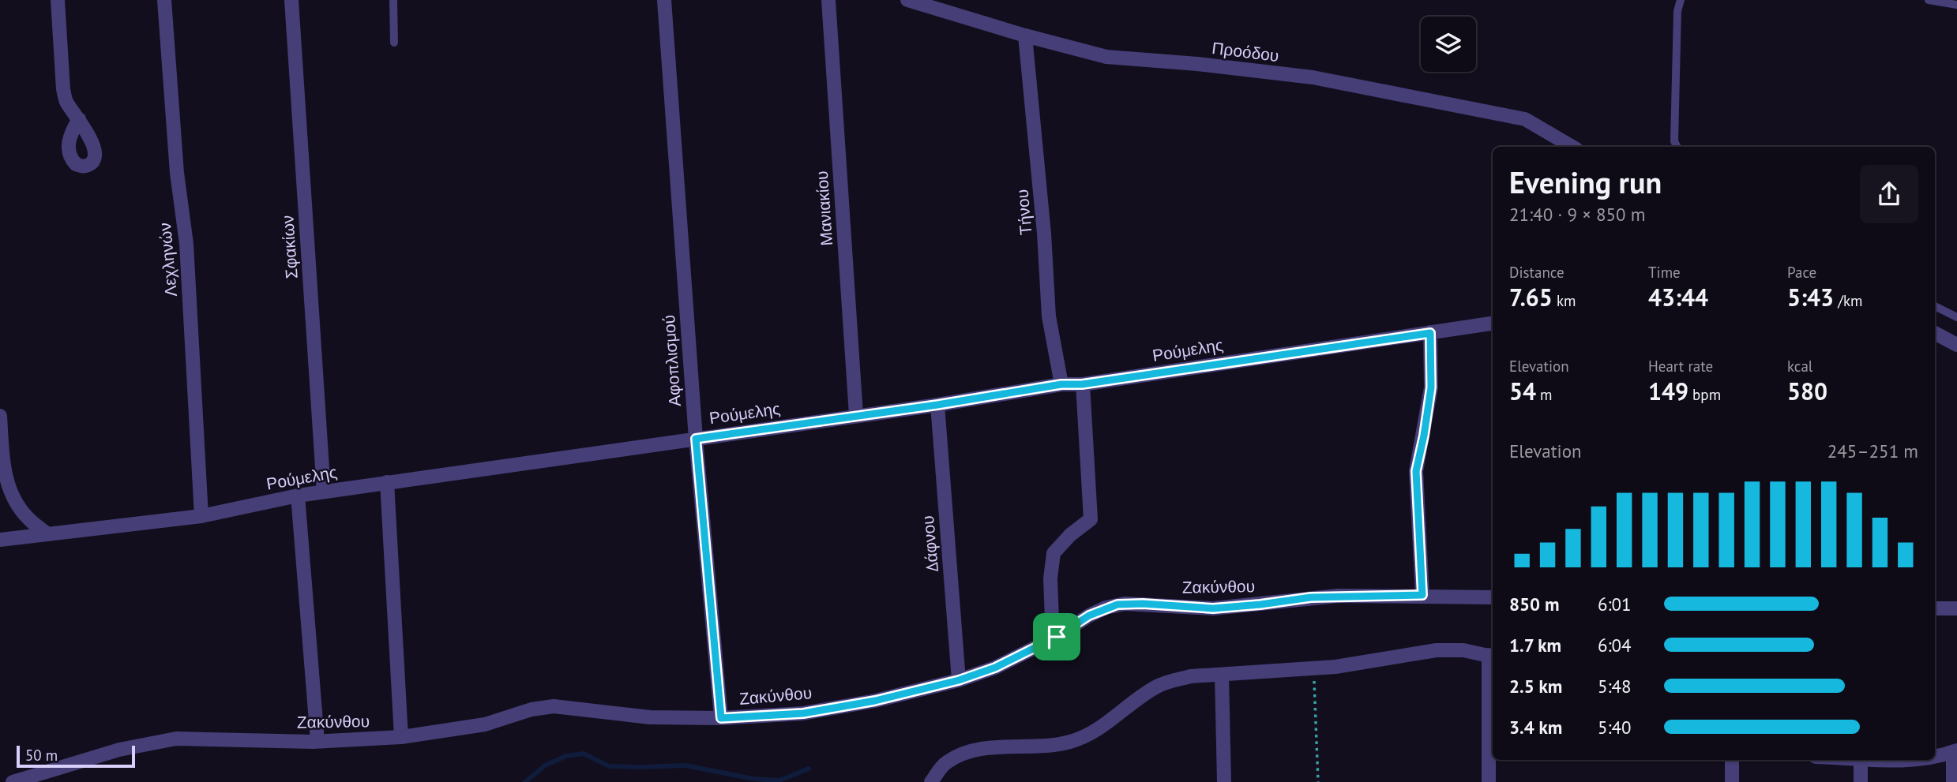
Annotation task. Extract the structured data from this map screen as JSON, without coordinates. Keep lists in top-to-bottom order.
{
  "streets": {
    "street": [
      "Προόδου",
      "Μανιακίου",
      "Τήνου",
      "Σφακίων",
      "Λεχληνών",
      "Ρούμελης",
      "Αφοπλισμού",
      "Δάφνου",
      "Ζακύνθου"
    ]
  },
  "crossings": [
    ["Προόδου", "Τήνου"],
    ["Μανιακίου", "Ρούμελης"],
    ["Τήνου", "Ρούμελης"],
    ["Σφακίων", "Ρούμελης"],
    ["Λεχληνών", "Ρούμελης"],
    ["Ρούμελης", "Αφοπλισμού"],
    ["Ρούμελης", "Δάφνου"],
    ["Αφοπλισμού", "Ζακύνθου"],
    ["Δάφνου", "Ζακύνθου"]
  ],
  "scale_bar": "50 m",
  "page": {
    "heading": ["Evening run", "21:40 · 9 × 850 m"],
    "stats": [
      ["Distance", "7.65 km"],
      ["Time", "43:44"],
      ["Pace", "5:43 /km"],
      ["Elevation", "54 m"],
      ["Heart rate", "149 bpm"],
      ["kcal", "580"]
    ],
    "chart": ["Elevation", "245–251 m"],
    "list": [
      {
        "name": "850 m",
        "note": "6:01"
      },
      {
        "name": "1.7 km",
        "note": "6:04"
      },
      {
        "name": "2.5 km",
        "note": "5:48"
      },
      {
        "name": "3.4 km",
        "note": "5:40"
      }
    ],
    "scale": "50 m"
  }
}
